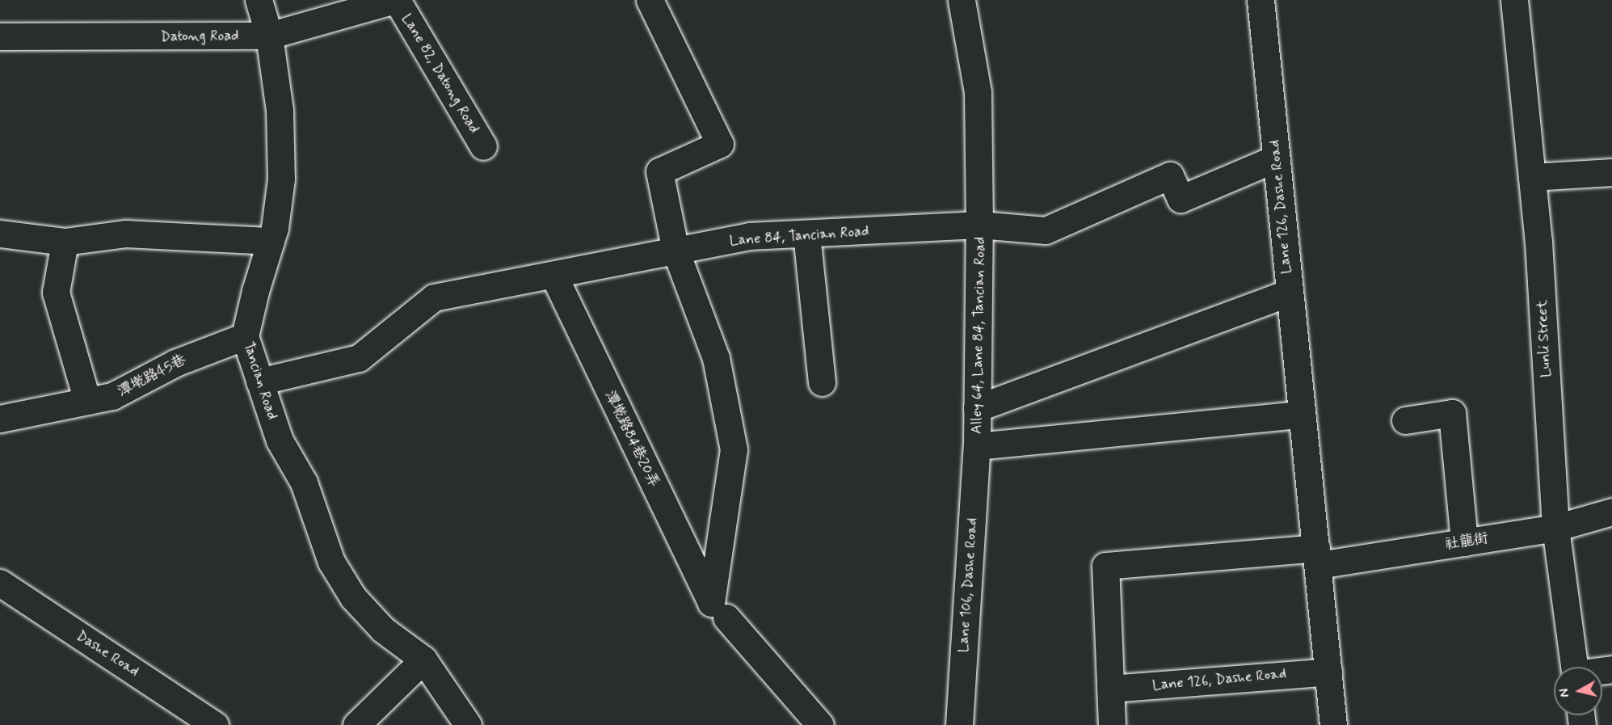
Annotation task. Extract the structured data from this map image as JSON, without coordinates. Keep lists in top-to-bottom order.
{
  "streets": {
    "street": [
      "Datong Road",
      "Lane 82, Datong Road",
      "Lane 126, Dashe Road",
      "Lane 84, Tancian Road",
      "Alley 64, Lane 84, Tancian Road",
      "Lunli Street",
      "潭墘路45巷",
      "Tancian Road",
      "潭墘路84巷20弄",
      "社龍街",
      "Lane 106, Dashe Road",
      "Dashe Road"
    ]
  },
  "crossings": [
    ["Datong Road", "Lane 82, Datong Road"],
    ["Datong Road", "Tancian Road"],
    ["Lane 126, Dashe Road", "Lane 84, Tancian Road"],
    ["Lane 126, Dashe Road", "社龍街"],
    ["Lane 84, Tancian Road", "Alley 64, Lane 84, Tancian Road"],
    ["Lane 84, Tancian Road", "Tancian Road"],
    ["Lane 84, Tancian Road", "潭墘路84巷20弄"],
    ["Alley 64, Lane 84, Tancian Road", "Lane 106, Dashe Road"],
    ["Lunli Street", "社龍街"],
    ["潭墘路45巷", "Tancian Road"]
  ],
  "north": "left"
}
